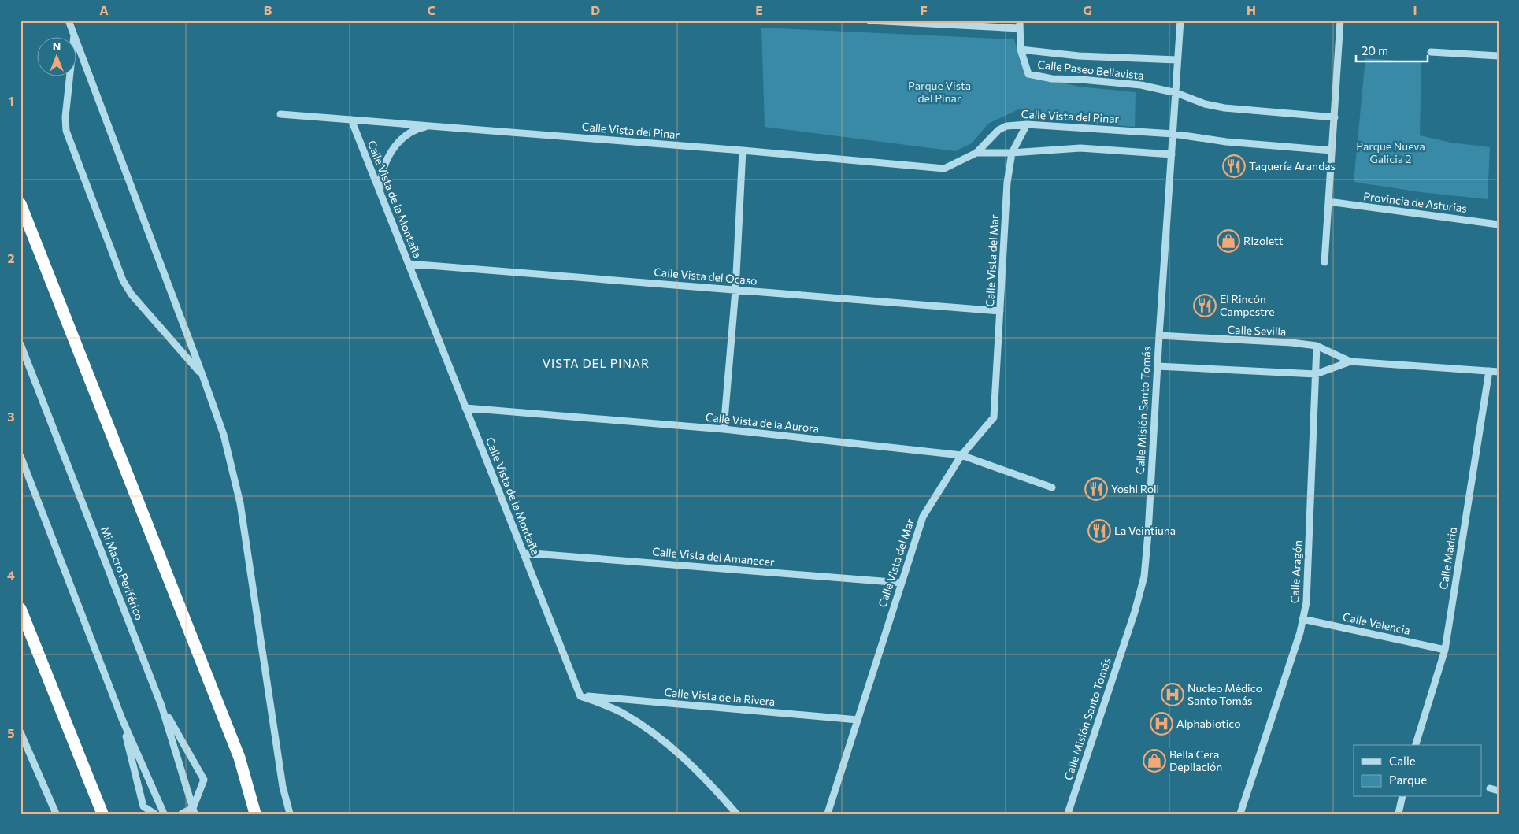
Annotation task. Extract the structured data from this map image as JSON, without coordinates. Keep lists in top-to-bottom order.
{
  "streets": {
    "street": [
      "Calle Paseo Bellavista",
      "Calle Vista del Pinar",
      "Calle Vista de la Montaña",
      "Provincia de Asturias",
      "Calle Vista del Mar",
      "Calle Vista del Ocaso",
      "Calle Sevilla",
      "Calle Misión Santo Tomás",
      "Calle Vista de la Aurora",
      "Calle Vista del Amanecer",
      "Calle Madrid",
      "Calle Aragón",
      "Mi Macro Periférico",
      "Calle Valencia",
      "Calle Vista de la Rivera"
    ]
  },
  "crossings": [
    ["Calle Paseo Bellavista", "Calle Misión Santo Tomás"],
    ["Calle Vista del Pinar", "Calle Vista de la Montaña"],
    ["Calle Vista del Pinar", "Calle Vista del Mar"],
    ["Calle Vista del Pinar", "Calle Misión Santo Tomás"],
    ["Calle Vista de la Montaña", "Calle Vista del Ocaso"],
    ["Calle Vista de la Montaña", "Calle Vista de la Aurora"],
    ["Calle Vista de la Montaña", "Calle Vista del Amanecer"],
    ["Calle Vista de la Montaña", "Calle Vista de la Rivera"],
    ["Calle Vista del Mar", "Calle Vista del Ocaso"],
    ["Calle Vista del Mar", "Calle Vista de la Aurora"],
    ["Calle Vista del Mar", "Calle Vista del Amanecer"],
    ["Calle Vista del Mar", "Calle Vista de la Rivera"],
    ["Calle Sevilla", "Calle Misión Santo Tomás"],
    ["Calle Sevilla", "Calle Madrid"],
    ["Calle Sevilla", "Calle Aragón"],
    ["Calle Madrid", "Calle Valencia"],
    ["Calle Aragón", "Calle Valencia"]
  ],
  "districts": ["VISTA DEL PINAR"],
  "parks": ["Parque Vista del Pinar", "Parque Nueva Galicia 2"],
  "places": {
    "restaurant": [
      "Taquería Arandas",
      "El Rincón Campestre",
      "Yoshi Roll",
      "La Veintiuna"
    ],
    "shop": ["Rizolett", "Bella Cera Depilación"],
    "hospital": ["Nucleo Médico Santo Tomás", "Alphabiotico"]
  },
  "legend": ["Calle", "Parque"],
  "scale_bar": "20 m",
  "north": "top",
  "grid": {
    "columns": [
      "A",
      "B",
      "C",
      "D",
      "E",
      "F",
      "G",
      "H",
      "I"
    ],
    "rows": [
      "1",
      "2",
      "3",
      "4",
      "5"
    ]
  }
}
